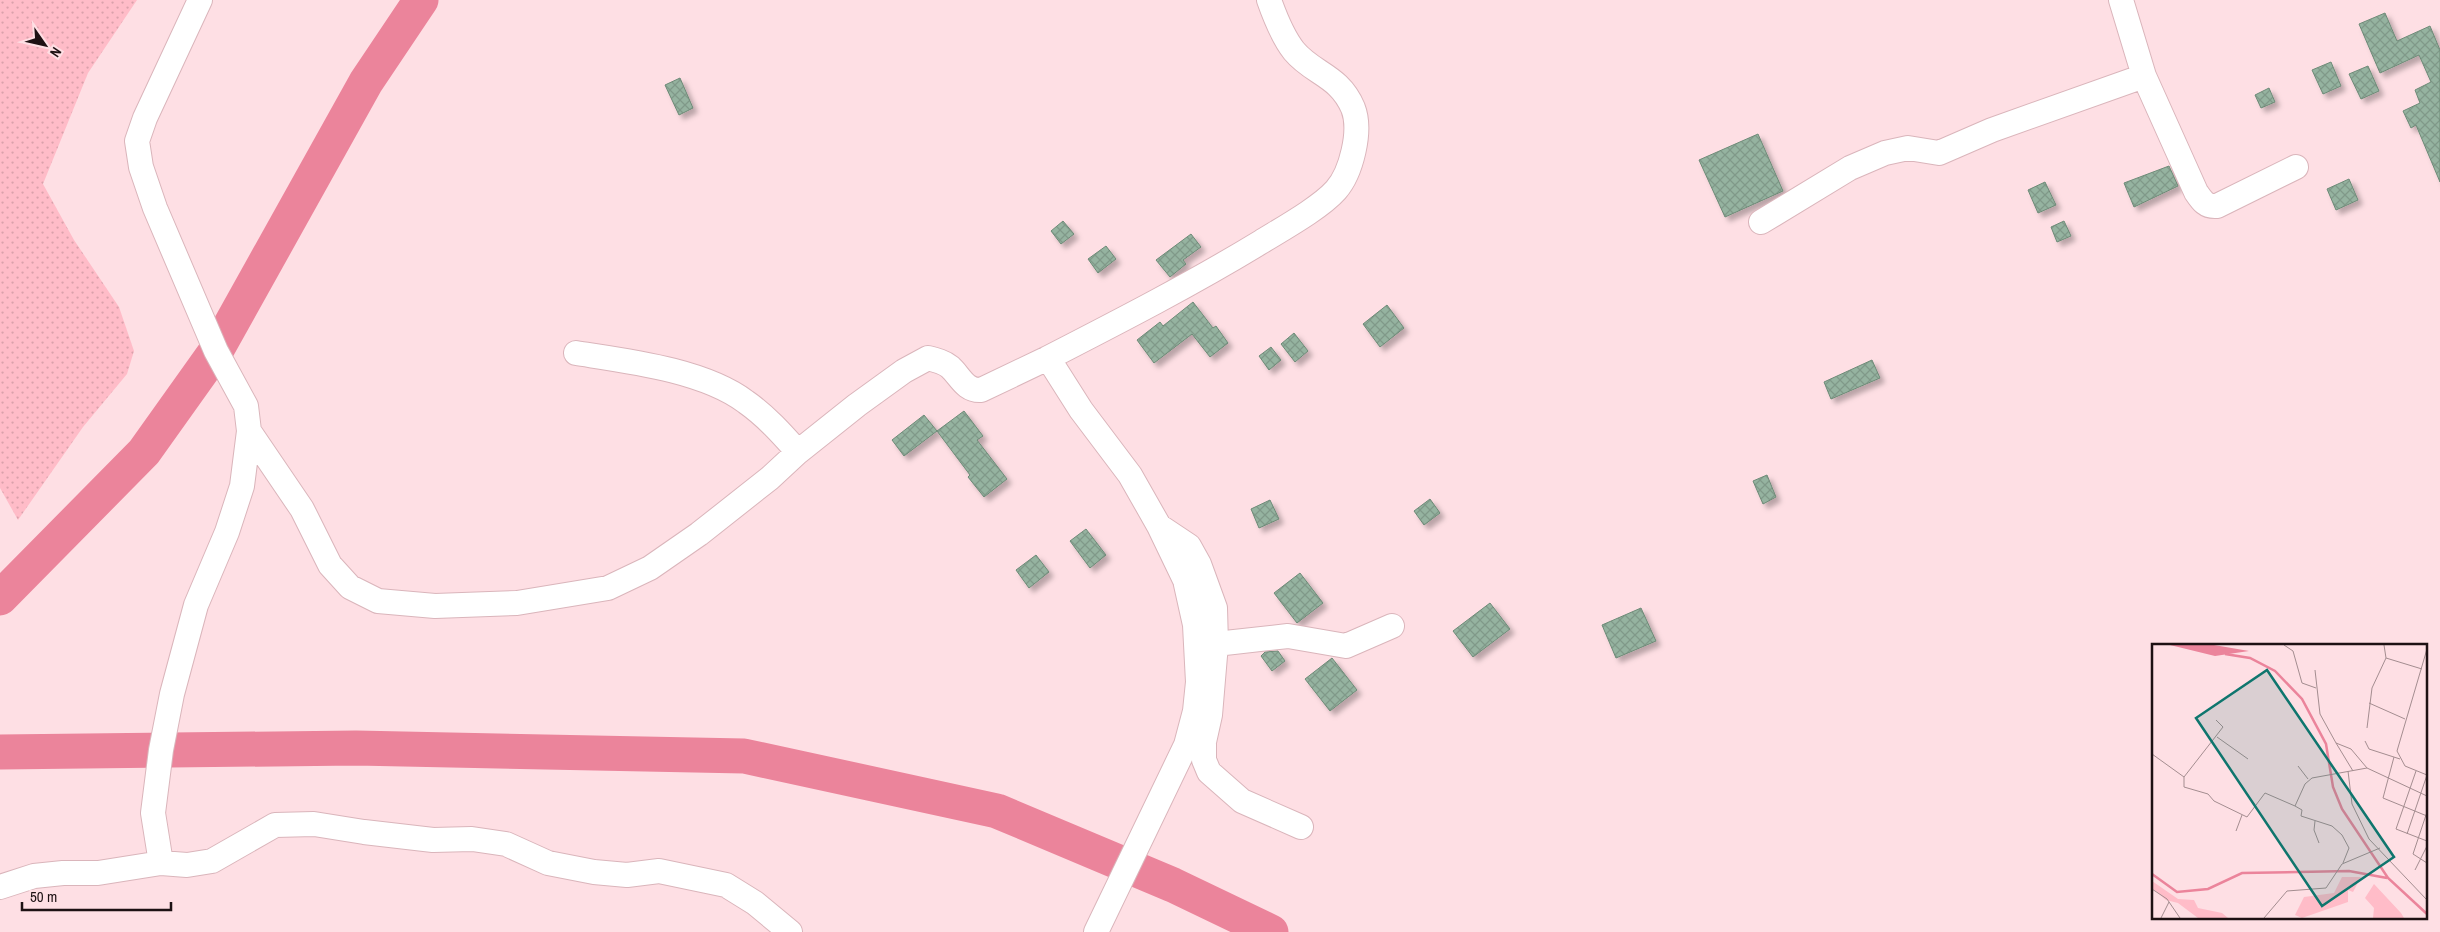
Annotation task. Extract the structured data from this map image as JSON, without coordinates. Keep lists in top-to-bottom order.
{
  "scale_bar": "50 m",
  "north": "bottom right"
}
